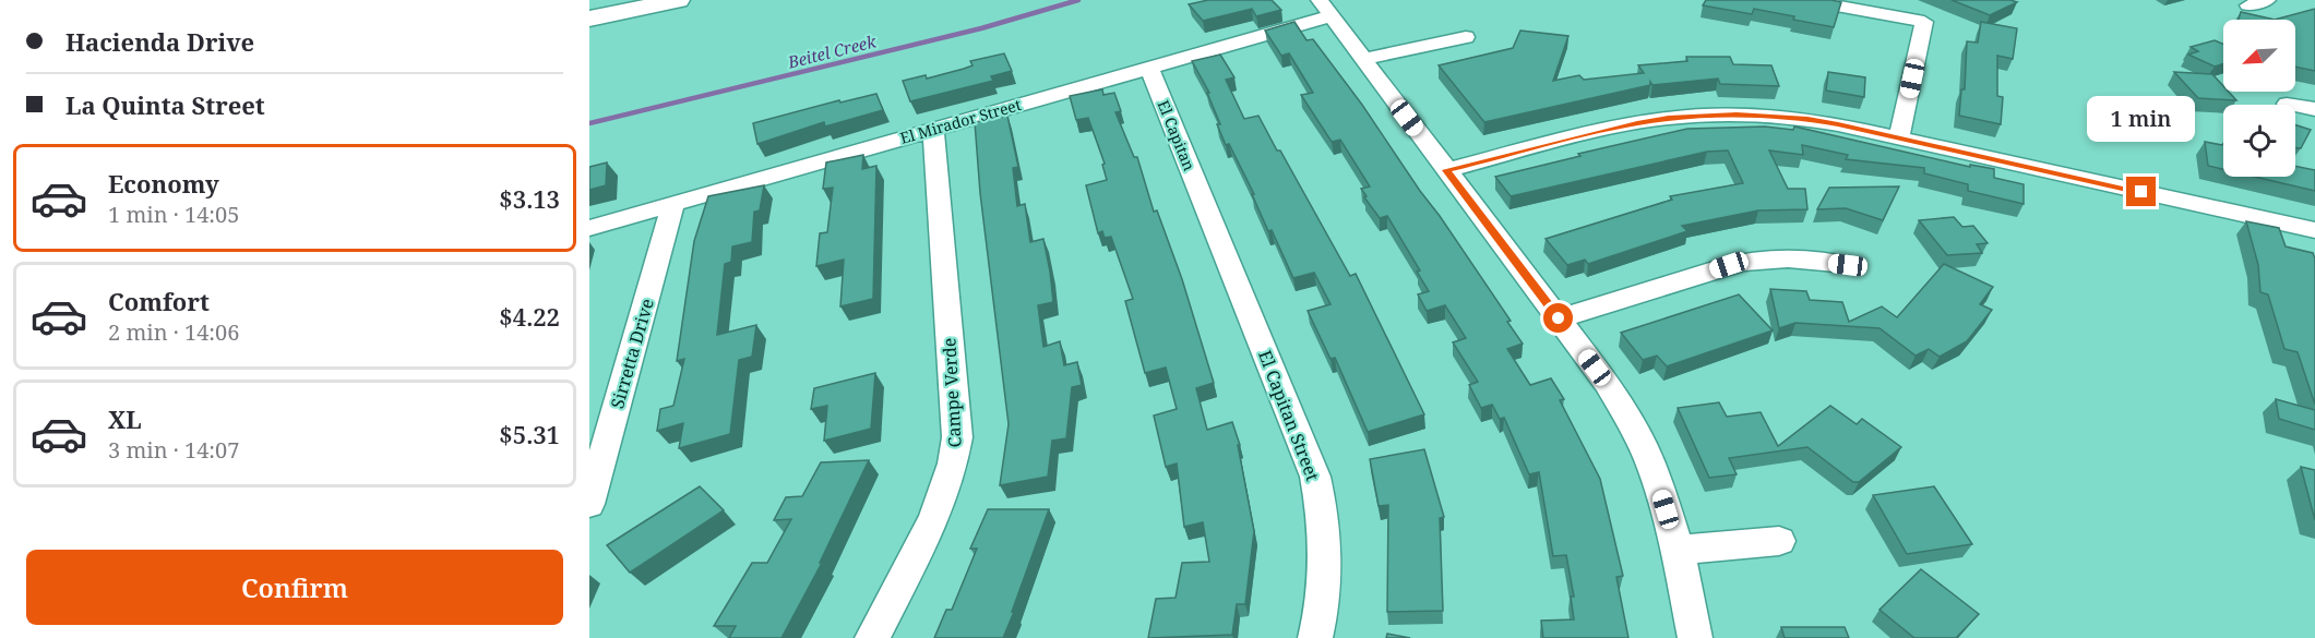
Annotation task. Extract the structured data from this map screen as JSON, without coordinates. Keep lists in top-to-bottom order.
{
  "streets": {
    "street": [
      "El Mirador Street",
      "El Capitan",
      "Sirretta Drive",
      "Campe Verde",
      "El Capitan Street"
    ]
  },
  "crossings": [
    ["El Mirador Street", "El Capitan"],
    ["El Mirador Street", "Sirretta Drive"],
    ["El Mirador Street", "Campe Verde"],
    ["El Capitan", "El Capitan Street"]
  ],
  "water": ["Beitel Creek"],
  "north": "bottom left",
  "page": {
    "banner": ["Hacienda Drive", "La Quinta Street"],
    "bubble": "1 min",
    "list": [
      {
        "name": "Economy",
        "note": "1 min · 14:05",
        "value": "$3.13"
      },
      {
        "name": "Comfort",
        "note": "2 min · 14:06",
        "value": "$4.22"
      },
      {
        "name": "XL",
        "note": "3 min · 14:07",
        "value": "$5.31"
      }
    ],
    "buttons": "Confirm"
  }
}
